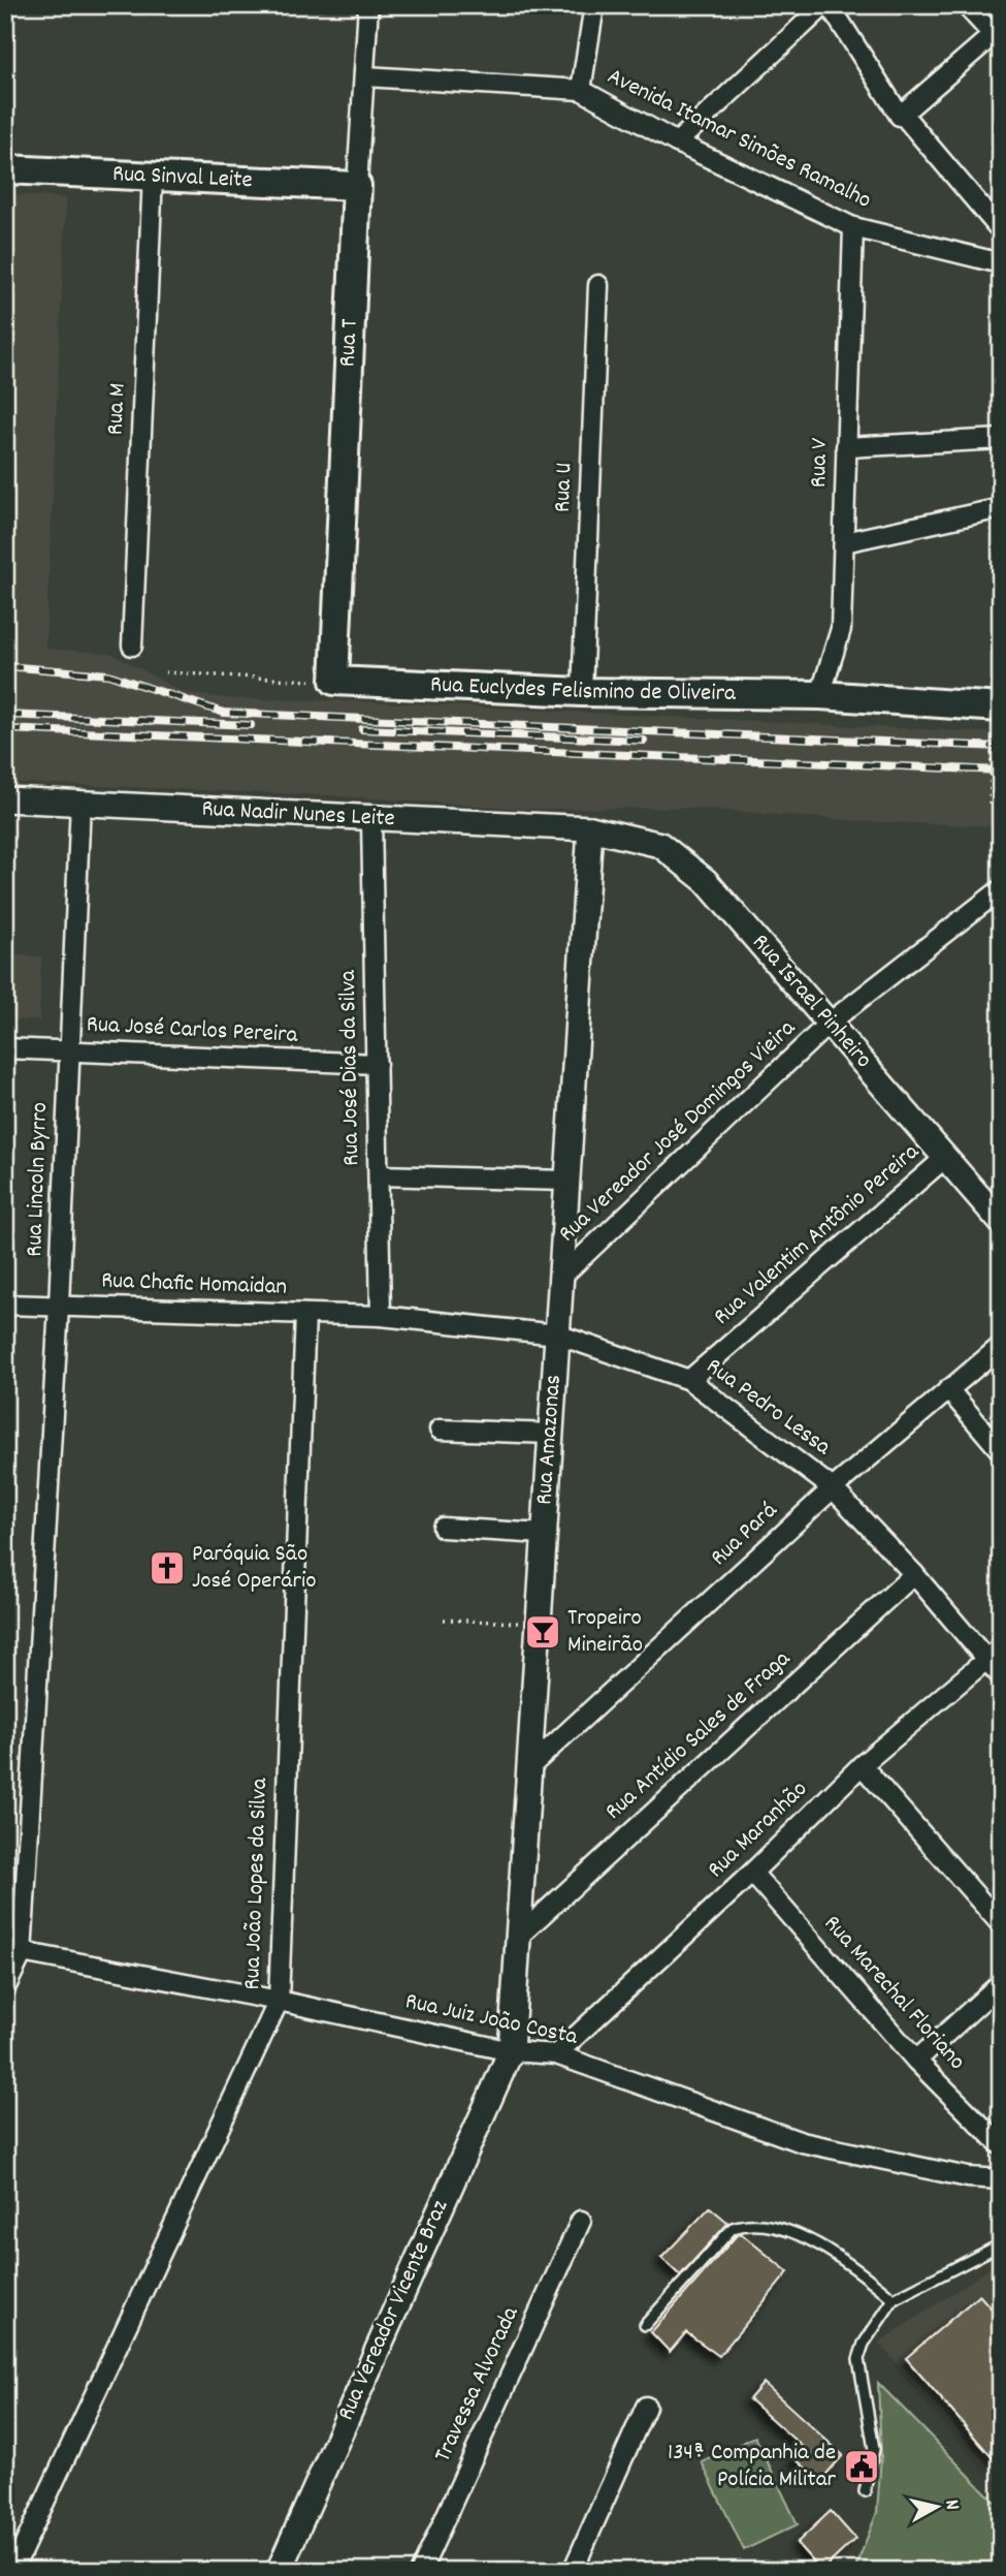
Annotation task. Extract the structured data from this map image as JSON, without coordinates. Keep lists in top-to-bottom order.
{
  "streets": {
    "main road": ["Rua Sinval Leite", "Rua T", "Rua Euclydes Felismino de Oliveira"],
    "street": [
      "Avenida Itamar Simões Ramalho",
      "Rua M",
      "Rua V",
      "Rua U",
      "Rua Nadir Nunes Leite",
      "Rua Israel Pinheiro",
      "Rua José Carlos Pereira",
      "Rua José Dias da Silva",
      "Rua Vereador José Domingos Vieira",
      "Rua Lincoln Byrro",
      "Rua Valentim Antônio Pereira",
      "Rua Chafic Homaidan",
      "Rua Pedro Lessa",
      "Rua Amazonas",
      "Rua Pará",
      "Rua Antídio Sales de Fraga",
      "Rua Maranhão",
      "Rua João Lopes da Silva",
      "Rua Marechal Floriano",
      "Rua Juiz João Costa",
      "Rua Vereador Vicente Braz",
      "Travessa Alvorada"
    ]
  },
  "crossings": [
    ["Avenida Itamar Simões Ramalho", "Rua T"],
    ["Avenida Itamar Simões Ramalho", "Rua V"],
    ["Rua Sinval Leite", "Rua T"],
    ["Rua Sinval Leite", "Rua M"],
    ["Rua T", "Rua Euclydes Felismino de Oliveira"],
    ["Rua V", "Rua Euclydes Felismino de Oliveira"],
    ["Rua U", "Rua Euclydes Felismino de Oliveira"],
    ["Rua Nadir Nunes Leite", "Rua Israel Pinheiro"],
    ["Rua Nadir Nunes Leite", "Rua José Dias da Silva"],
    ["Rua Nadir Nunes Leite", "Rua Lincoln Byrro"],
    ["Rua Nadir Nunes Leite", "Rua Amazonas"],
    ["Rua Israel Pinheiro", "Rua Vereador José Domingos Vieira"],
    ["Rua Israel Pinheiro", "Rua Valentim Antônio Pereira"],
    ["Rua Israel Pinheiro", "Rua Amazonas"],
    ["Rua José Carlos Pereira", "Rua José Dias da Silva"],
    ["Rua José Carlos Pereira", "Rua Lincoln Byrro"],
    ["Rua José Dias da Silva", "Rua Chafic Homaidan"],
    ["Rua José Dias da Silva", "Rua Pedro Lessa"],
    ["Rua Vereador José Domingos Vieira", "Rua Amazonas"],
    ["Rua Lincoln Byrro", "Rua Chafic Homaidan"],
    ["Rua Lincoln Byrro", "Rua Juiz João Costa"],
    ["Rua Valentim Antônio Pereira", "Rua Pedro Lessa"],
    ["Rua Chafic Homaidan", "Rua Pedro Lessa"],
    ["Rua Chafic Homaidan", "Rua João Lopes da Silva"],
    ["Rua Pedro Lessa", "Rua Amazonas"],
    ["Rua Pedro Lessa", "Rua Pará"],
    ["Rua Pedro Lessa", "Rua Antídio Sales de Fraga"],
    ["Rua Pedro Lessa", "Rua Maranhão"],
    ["Rua Amazonas", "Rua Pará"],
    ["Rua Amazonas", "Rua Antídio Sales de Fraga"],
    ["Rua Amazonas", "Rua Juiz João Costa"],
    ["Rua Amazonas", "Rua Vereador Vicente Braz"],
    ["Rua Maranhão", "Rua Marechal Floriano"],
    ["Rua Maranhão", "Rua Juiz João Costa"],
    ["Rua João Lopes da Silva", "Rua Juiz João Costa"],
    ["Rua Juiz João Costa", "Rua Vereador Vicente Braz"]
  ],
  "places": {
    "church": ["Paróquia São José Operário"],
    "bar": ["Tropeiro Mineirão"],
    "public building": ["134ª Companhia de Polícia Militar"]
  },
  "north": "right"
}
